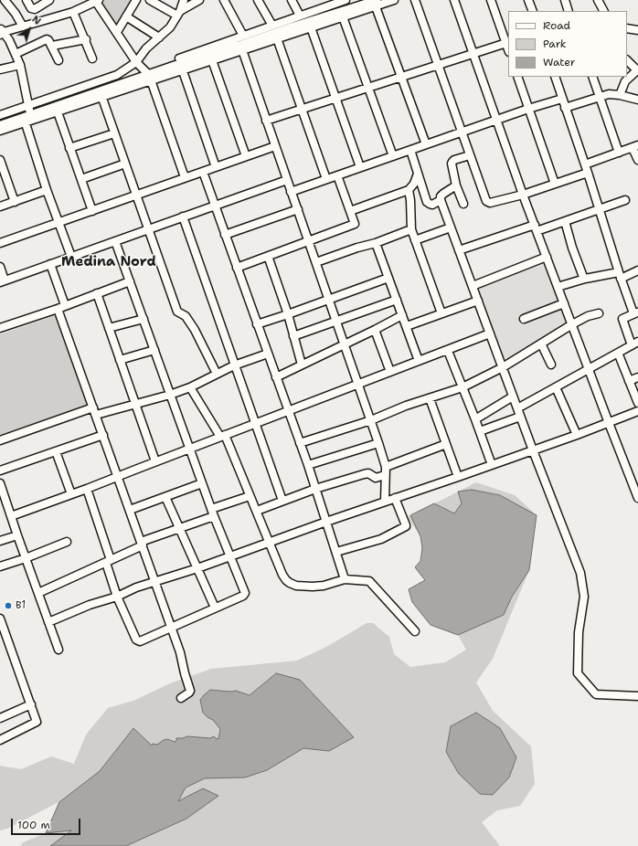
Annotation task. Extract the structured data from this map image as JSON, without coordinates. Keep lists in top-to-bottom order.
{
  "districts": ["Medina Nord"],
  "places": ["B1"],
  "legend": ["Road", "Park", "Water"],
  "scale_bar": "100 m",
  "north": "top right"
}
